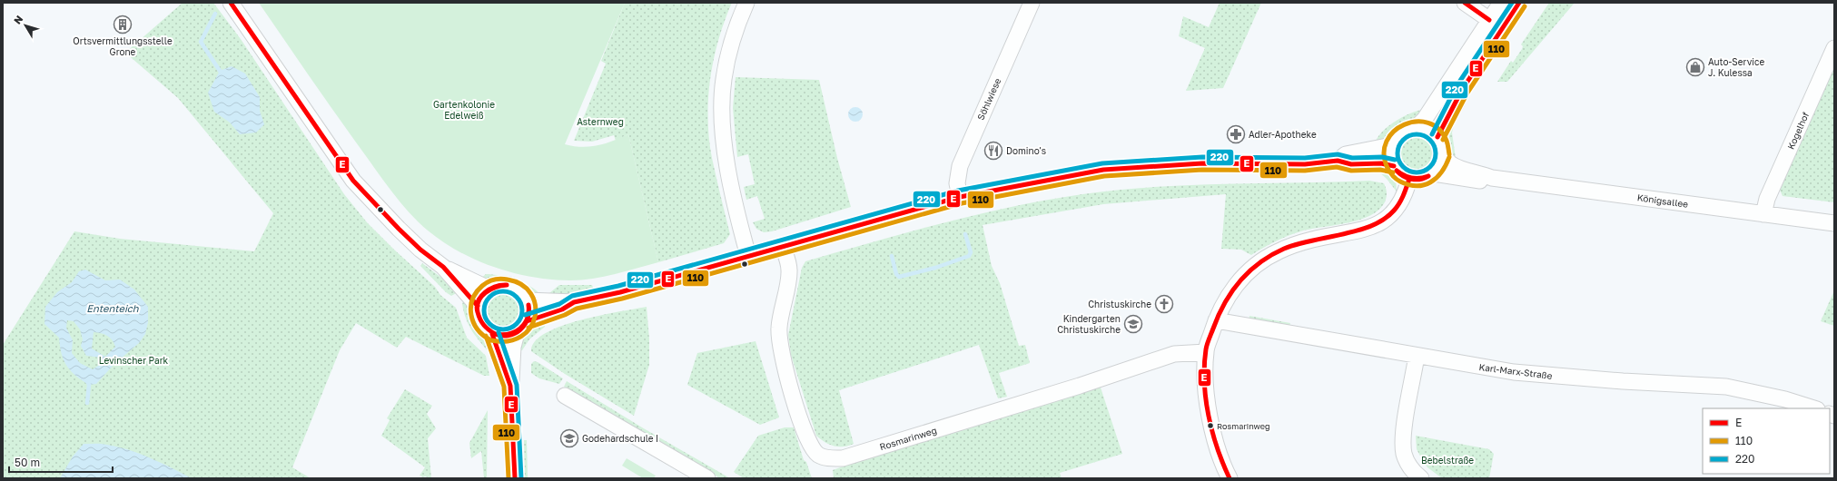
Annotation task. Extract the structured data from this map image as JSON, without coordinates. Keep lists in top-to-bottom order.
{
  "streets": {
    "street": [
      "Söhlwiese",
      "Kogelhof",
      "Königsallee",
      "Karl-Marx-Straße",
      "Rosmarinweg"
    ]
  },
  "crossings": [
    ["Kogelhof", "Königsallee"]
  ],
  "water": ["Ententeich"],
  "parks": [
    "Gartenkolonie Edelweiß",
    "Asternweg",
    "Levinscher Park",
    "Bebelstraße"
  ],
  "places": {
    "building": ["Ortsvermittlungsstelle Grone"],
    "shop": ["Auto-Service J. Kulessa"],
    "pharmacy": ["Adler-Apotheke"],
    "restaurant": ["Domino's"],
    "church": ["Christuskirche"],
    "school or university": ["Kindergarten Christuskirche", "Godehardschule I"],
    "other": ["Rosmarinweg"]
  },
  "lines": ["transit line E", "transit line 220", "transit line 110"],
  "legend": ["E", "110", "220"],
  "scale_bar": "50 m",
  "north": "top left"
}
